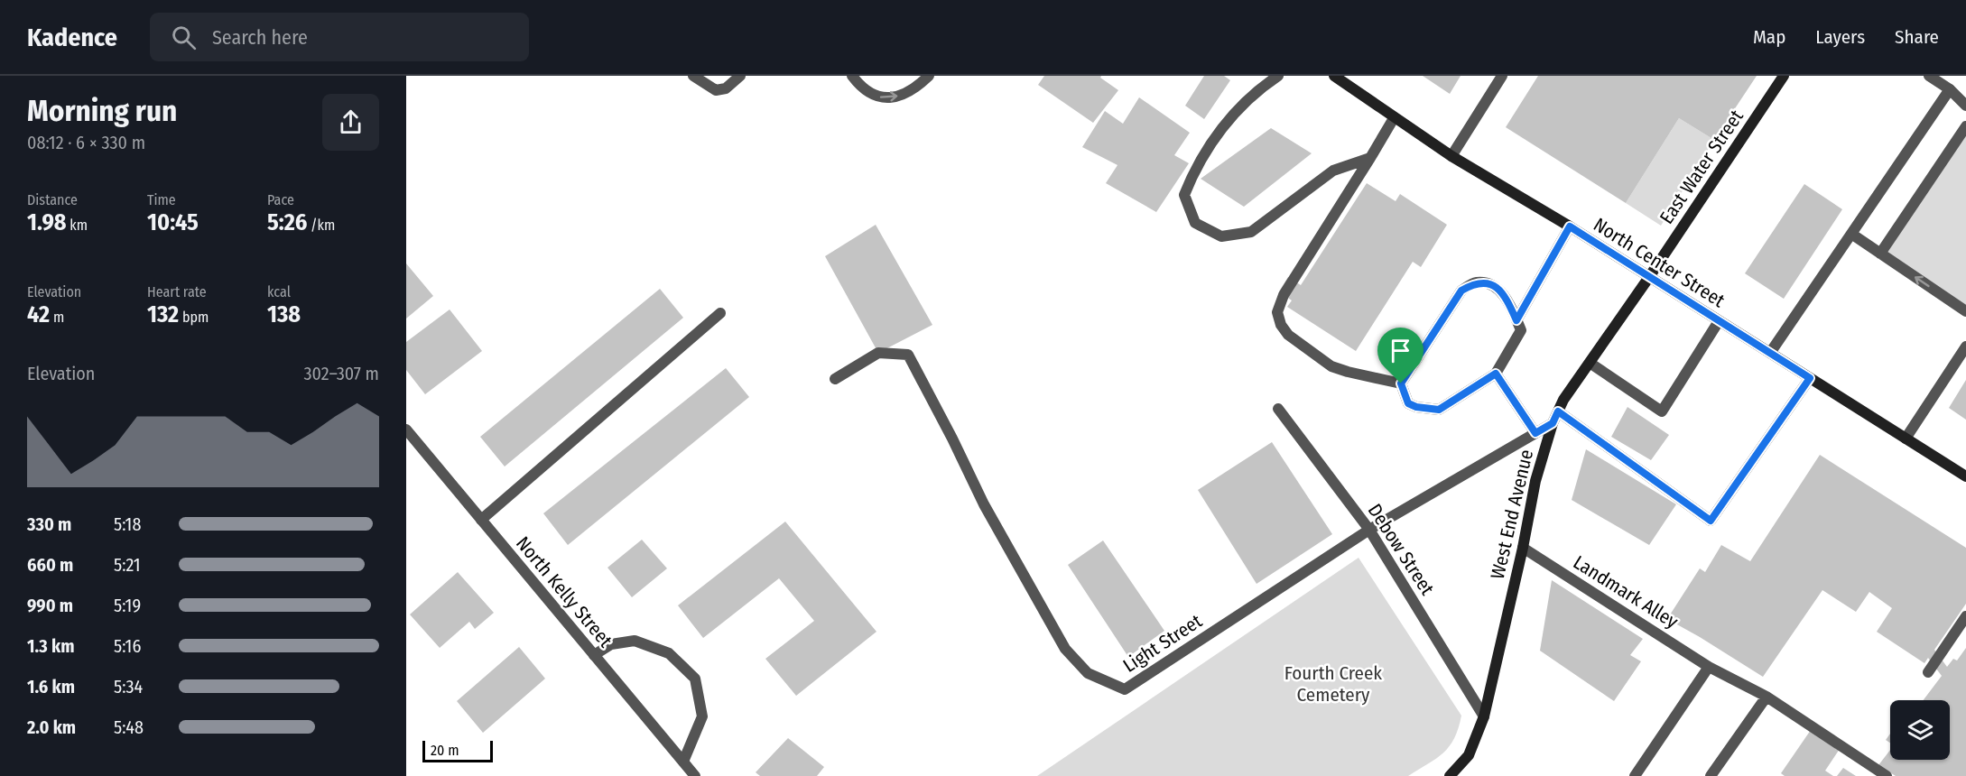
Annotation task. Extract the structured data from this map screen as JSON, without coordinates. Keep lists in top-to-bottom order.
{
  "streets": {
    "main road": ["East Water Street", "North Center Street", "West End Avenue"],
    "street": [
      "Debow Street",
      "North Kelly Street",
      "Landmark Alley",
      "Light Street"
    ]
  },
  "crossings": [
    ["East Water Street", "North Center Street"],
    ["East Water Street", "West End Avenue"],
    ["North Center Street", "West End Avenue"],
    ["West End Avenue", "Debow Street"],
    ["West End Avenue", "Landmark Alley"],
    ["West End Avenue", "Light Street"],
    ["Debow Street", "Light Street"]
  ],
  "parks": ["Fourth Creek Cemetery"],
  "scale_bar": "20 m",
  "page": {
    "header": "Kadence",
    "search": "Search here",
    "nav": ["Map", "Layers", "Share"],
    "heading": ["Morning run", "08:12 · 6 × 330 m"],
    "stats": [
      ["Distance", "1.98 km"],
      ["Time", "10:45"],
      ["Pace", "5:26 /km"],
      ["Elevation", "42 m"],
      ["Heart rate", "132 bpm"],
      ["kcal", "138"]
    ],
    "chart": ["Elevation", "302–307 m"],
    "list": [
      {
        "name": "330 m",
        "note": "5:18"
      },
      {
        "name": "660 m",
        "note": "5:21"
      },
      {
        "name": "990 m",
        "note": "5:19"
      },
      {
        "name": "1.3 km",
        "note": "5:16"
      },
      {
        "name": "1.6 km",
        "note": "5:34"
      },
      {
        "name": "2.0 km",
        "note": "5:48"
      }
    ],
    "scale": "20 m"
  }
}
